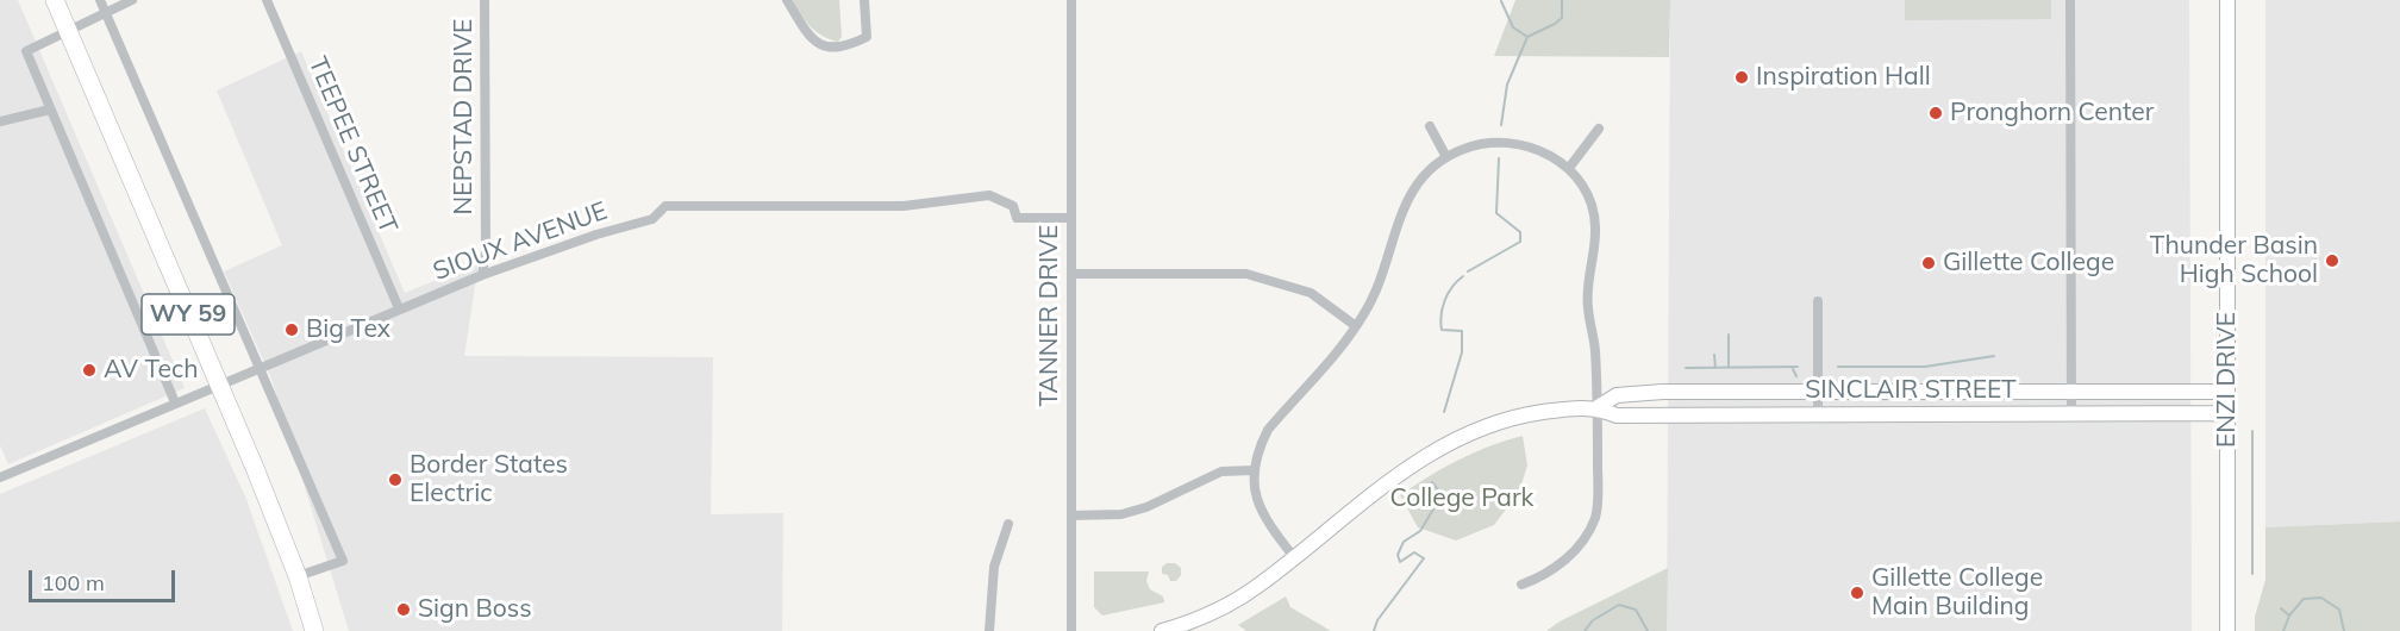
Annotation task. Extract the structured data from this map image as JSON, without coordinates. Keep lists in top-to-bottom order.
{
  "streets": {
    "highway": ["WY 59"],
    "street": [
      "NEPSTAD DRIVE",
      "TEEPEE STREET",
      "SIOUX AVENUE",
      "TANNER DRIVE",
      "ENZI DRIVE",
      "SINCLAIR STREET"
    ]
  },
  "crossings": [
    ["NEPSTAD DRIVE", "SIOUX AVENUE"],
    ["TEEPEE STREET", "SIOUX AVENUE"],
    ["SIOUX AVENUE", "WY 59"],
    ["SIOUX AVENUE", "TANNER DRIVE"],
    ["ENZI DRIVE", "SINCLAIR STREET"]
  ],
  "parks": ["College Park"],
  "places": [
    "Inspiration Hall",
    "Pronghorn Center",
    "Thunder Basin High School",
    "Gillette College",
    "Big Tex",
    "AV Tech",
    "Border States Electric",
    "Gillette College Main Building",
    "Sign Boss"
  ],
  "scale_bar": "100 m"
}
